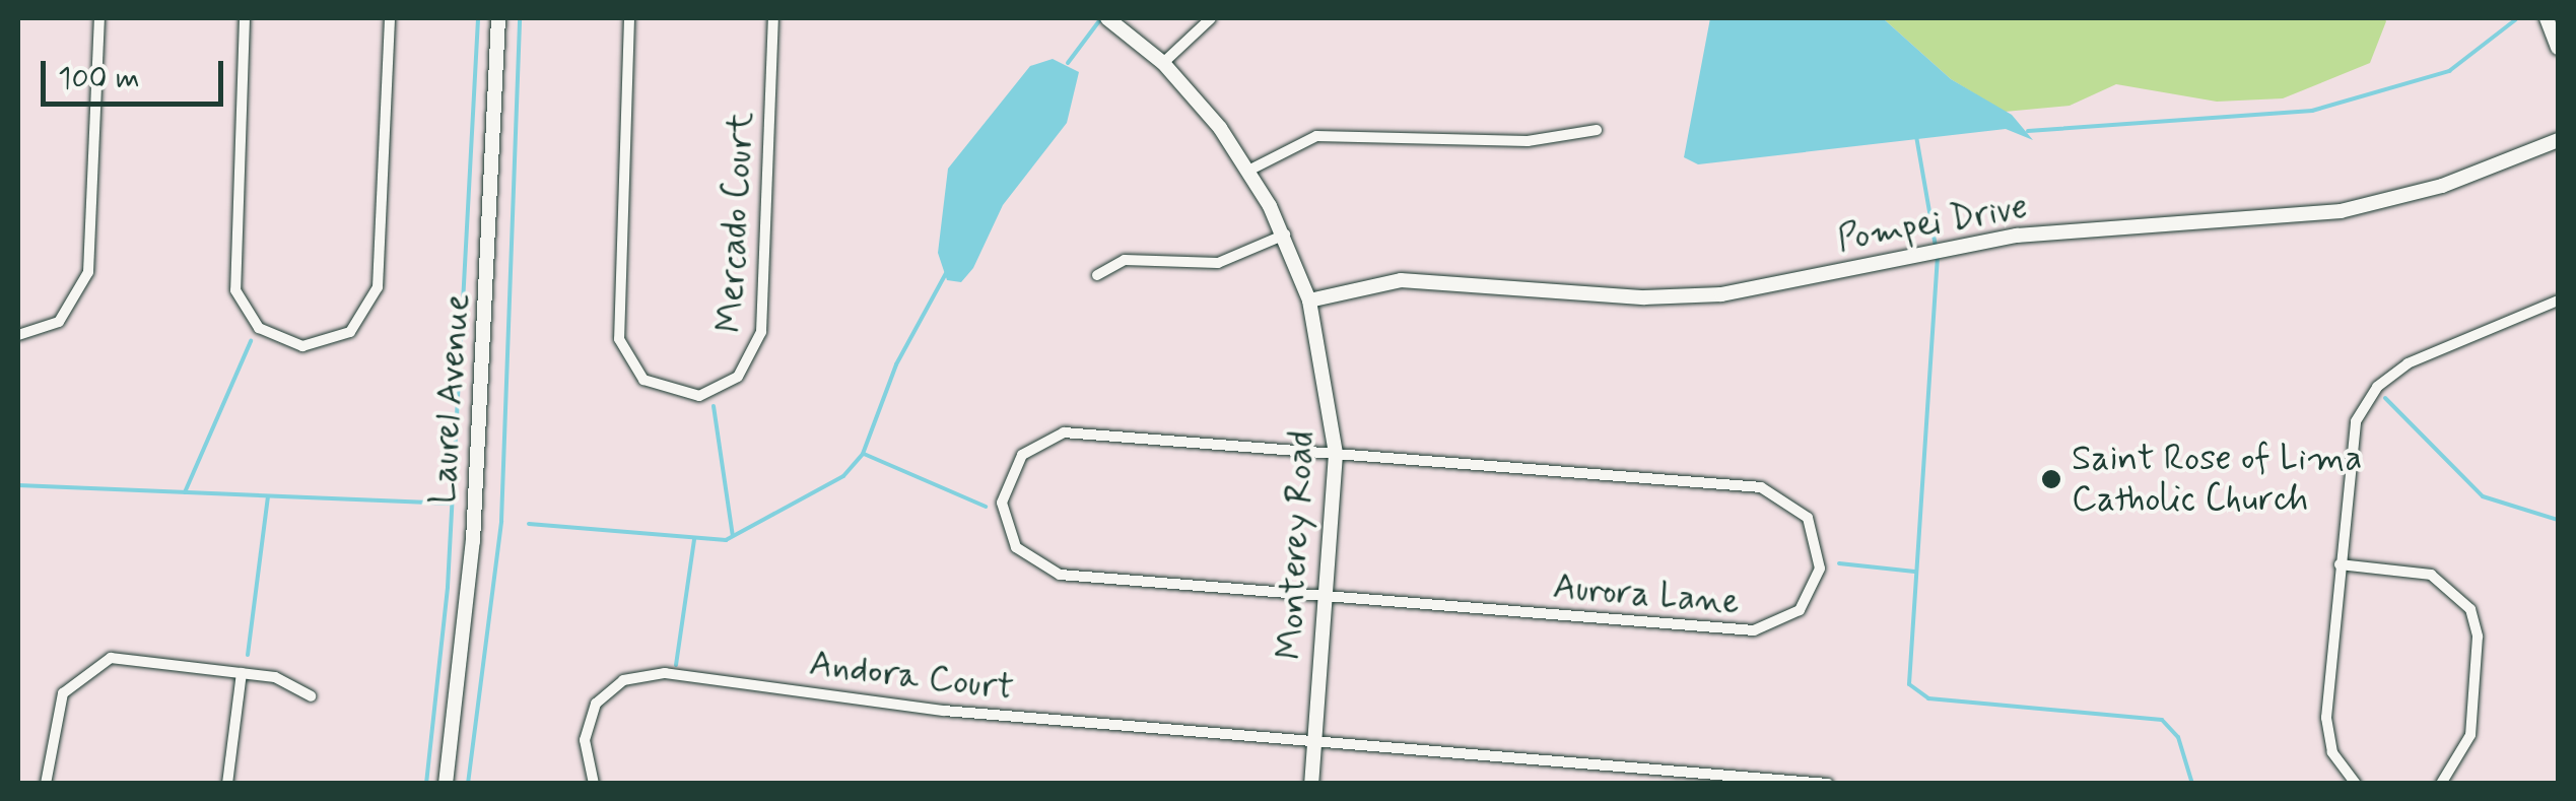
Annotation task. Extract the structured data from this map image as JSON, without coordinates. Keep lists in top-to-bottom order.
{
  "streets": {
    "street": [
      "Mercado Court",
      "Pompei Drive",
      "Laurel Avenue",
      "Monterey Road",
      "Aurora Lane",
      "Andora Court"
    ]
  },
  "crossings": [
    ["Pompei Drive", "Monterey Road"],
    ["Monterey Road", "Aurora Lane"],
    ["Monterey Road", "Andora Court"]
  ],
  "places": ["Saint Rose of Lima Catholic Church"],
  "scale_bar": "100 m"
}
